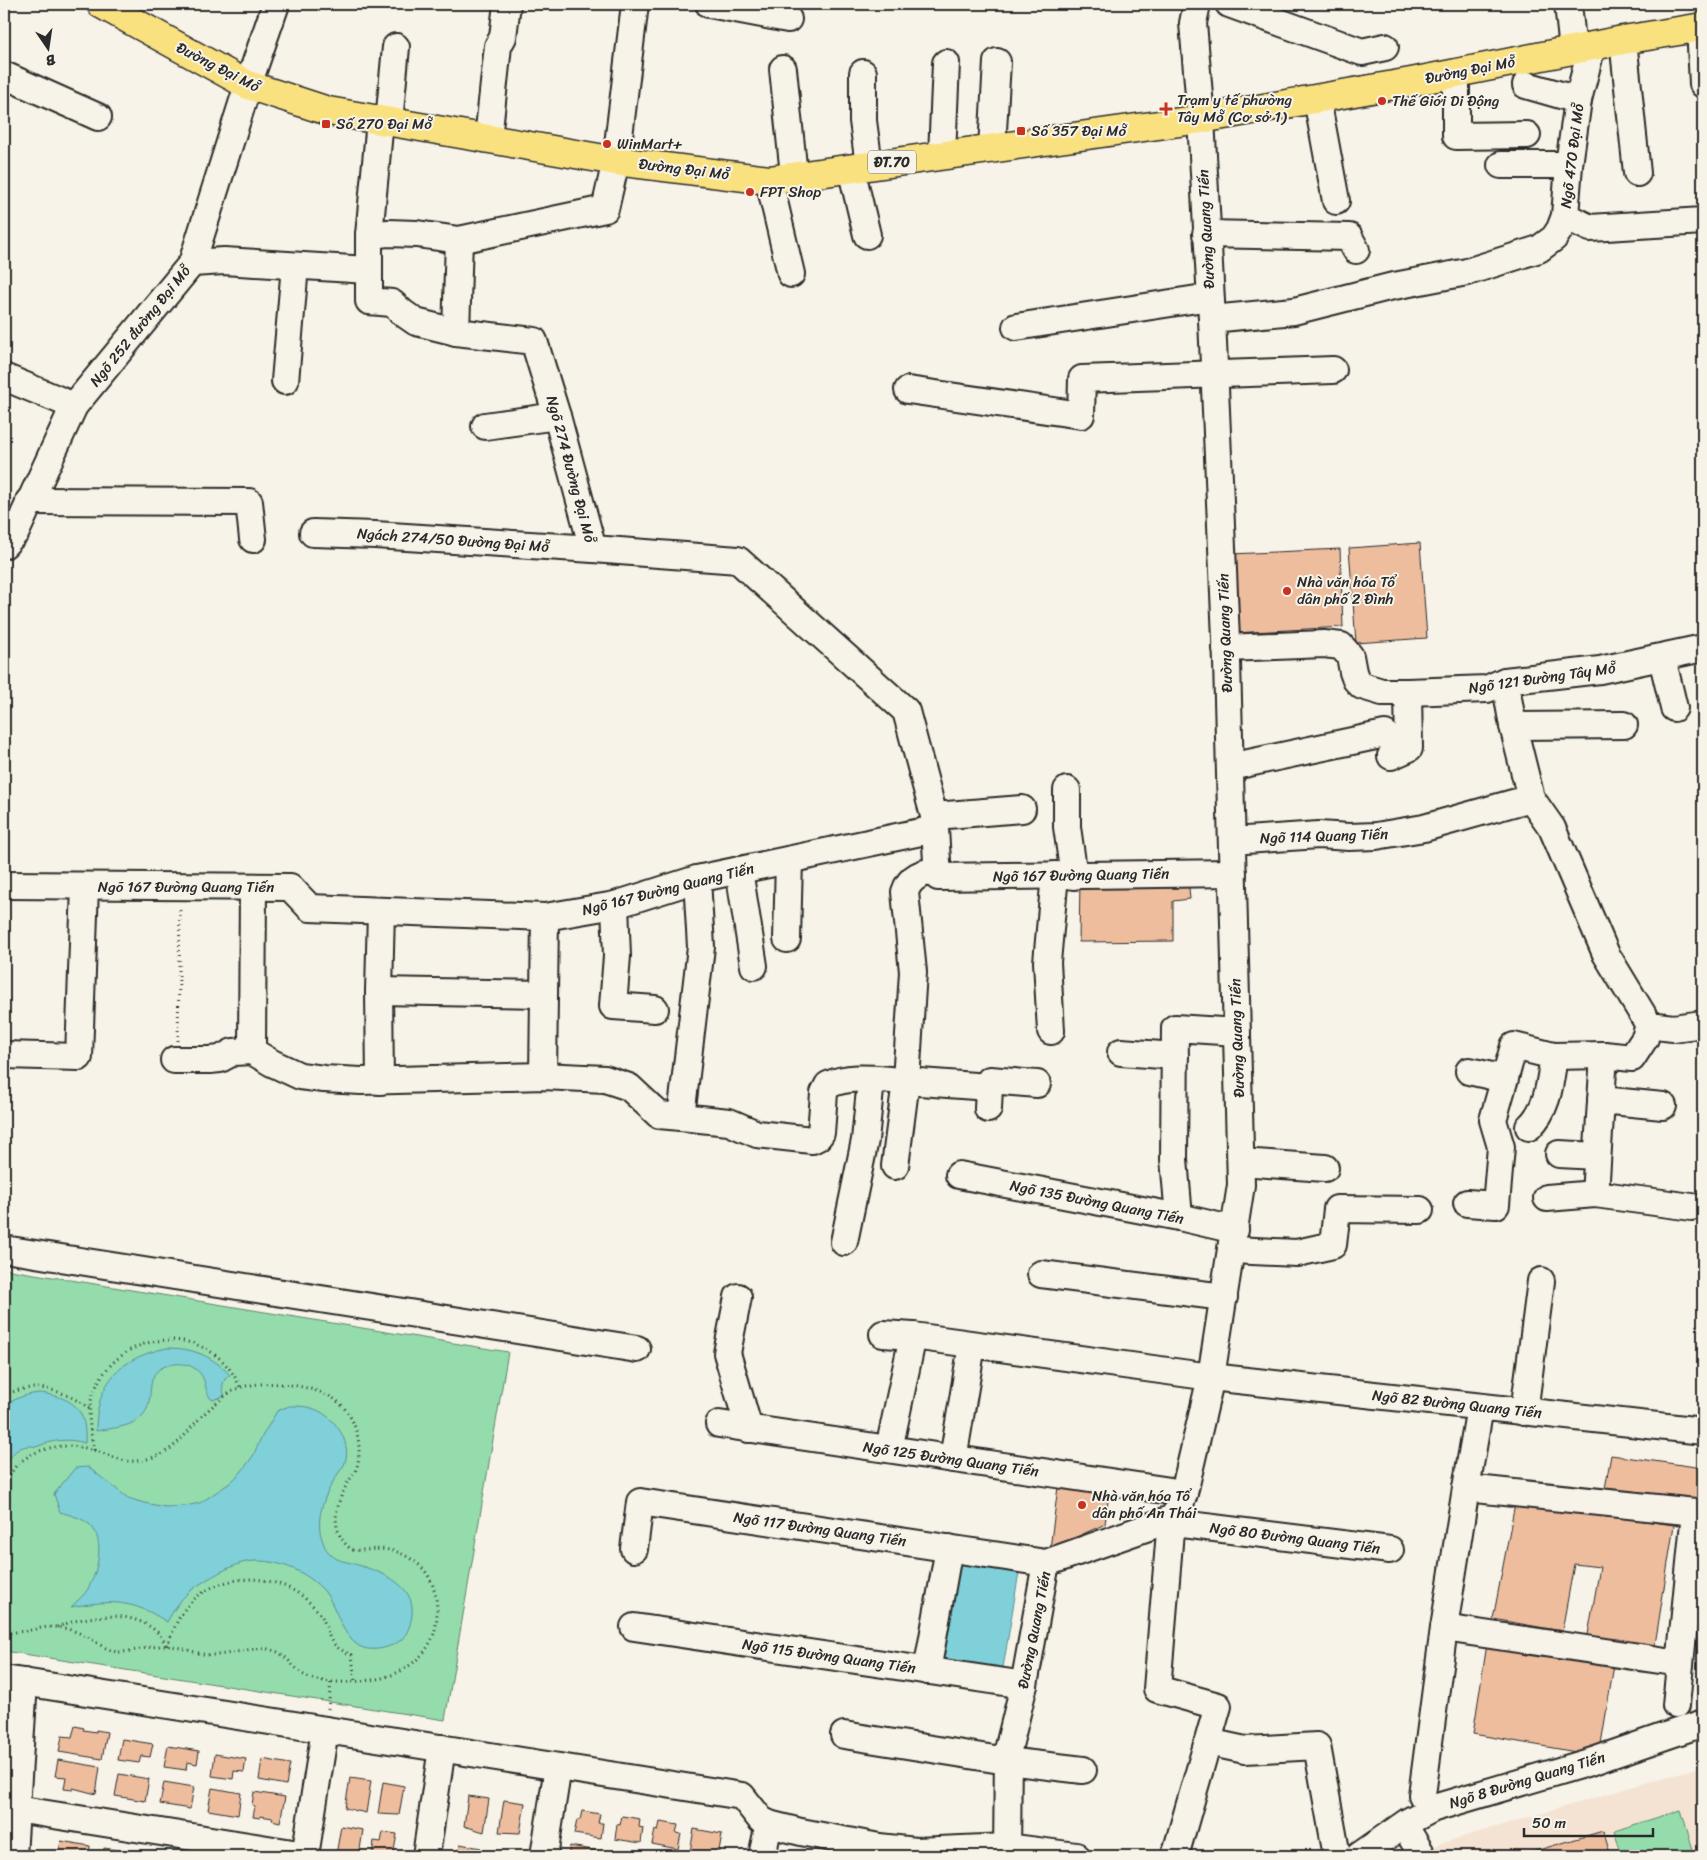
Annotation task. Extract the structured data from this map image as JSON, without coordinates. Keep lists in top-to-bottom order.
{
  "streets": {
    "main road": ["Đường Đại Mỗ", "ĐT.70"],
    "street": [
      "Ngõ 470 Đại Mỗ",
      "Đường Quang Tiến",
      "Ngõ 252 đường Đại Mỗ",
      "Ngõ 274 Đường Đại Mỗ",
      "Ngách 274/50 Đường Đại Mỗ",
      "Ngõ 121 Đường Tây Mỗ",
      "Ngõ 114 Quang Tiến",
      "Ngõ 167 Đường Quang Tiến",
      "Ngõ 135 Đường Quang Tiến",
      "Ngõ 82 Đường Quang Tiến",
      "Ngõ 125 Đường Quang Tiến",
      "Ngõ 117 Đường Quang Tiến",
      "Ngõ 80 Đường Quang Tiến",
      "Ngõ 115 Đường Quang Tiến",
      "Ngõ 8 Đường Quang Tiến"
    ]
  },
  "crossings": [
    ["Đường Đại Mỗ", "Ngõ 470 Đại Mỗ"],
    ["Đường Đại Mỗ", "Đường Quang Tiến"],
    ["Đường Đại Mỗ", "Ngõ 252 đường Đại Mỗ"],
    ["Đường Đại Mỗ", "Ngõ 274 Đường Đại Mỗ"],
    ["Đường Quang Tiến", "Ngõ 121 Đường Tây Mỗ"],
    ["Đường Quang Tiến", "Ngõ 114 Quang Tiến"],
    ["Đường Quang Tiến", "Ngõ 167 Đường Quang Tiến"],
    ["Đường Quang Tiến", "Ngõ 135 Đường Quang Tiến"],
    ["Đường Quang Tiến", "Ngõ 82 Đường Quang Tiến"],
    ["Đường Quang Tiến", "Ngõ 125 Đường Quang Tiến"],
    ["Đường Quang Tiến", "Ngõ 117 Đường Quang Tiến"],
    ["Đường Quang Tiến", "Ngõ 80 Đường Quang Tiến"],
    ["Đường Quang Tiến", "Ngõ 115 Đường Quang Tiến"],
    ["Ngõ 274 Đường Đại Mỗ", "Ngách 274/50 Đường Đại Mỗ"],
    ["Ngõ 274 Đường Đại Mỗ", "Ngõ 167 Đường Quang Tiến"]
  ],
  "places": {
    "other": [
      "Thế Giới Di Động",
      "WinMart+",
      "FPT Shop",
      "Nhà văn hóa Tổ dân phố 2 Đình",
      "Nhà văn hóa Tổ dân phố An Thái"
    ],
    "health": ["Trạm y tế phường Tây Mỗ (Cơ sở 1)"],
    "transit": ["Số 270 Đại Mỗ", "Số 357 Đại Mỗ"]
  },
  "scale_bar": "50 m",
  "north": "bottom"
}
